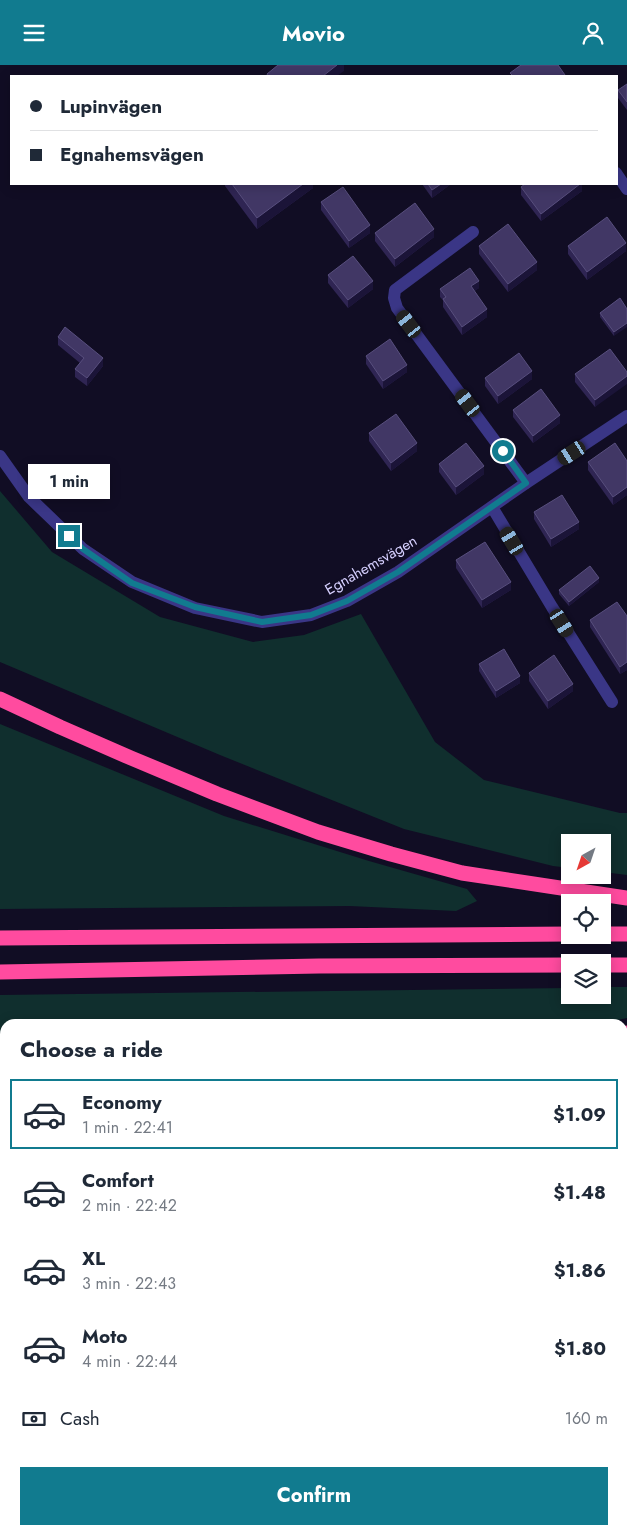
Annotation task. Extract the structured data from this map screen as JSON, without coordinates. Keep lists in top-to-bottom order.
{
  "streets": {
    "street": ["Egnahemsvägen"]
  },
  "north": "bottom left",
  "page": {
    "header": "Movio",
    "banner": ["Lupinvägen", "Egnahemsvägen"],
    "bubble": "1 min",
    "heading": "Choose a ride",
    "list": [
      {
        "name": "Economy",
        "note": "1 min · 22:41",
        "value": "$1.09"
      },
      {
        "name": "Comfort",
        "note": "2 min · 22:42",
        "value": "$1.48"
      },
      {
        "name": "XL",
        "note": "3 min · 22:43",
        "value": "$1.86"
      },
      {
        "name": "Moto",
        "note": "4 min · 22:44",
        "value": "$1.80"
      }
    ],
    "pay": ["Cash", "160 m"],
    "buttons": "Confirm"
  }
}
